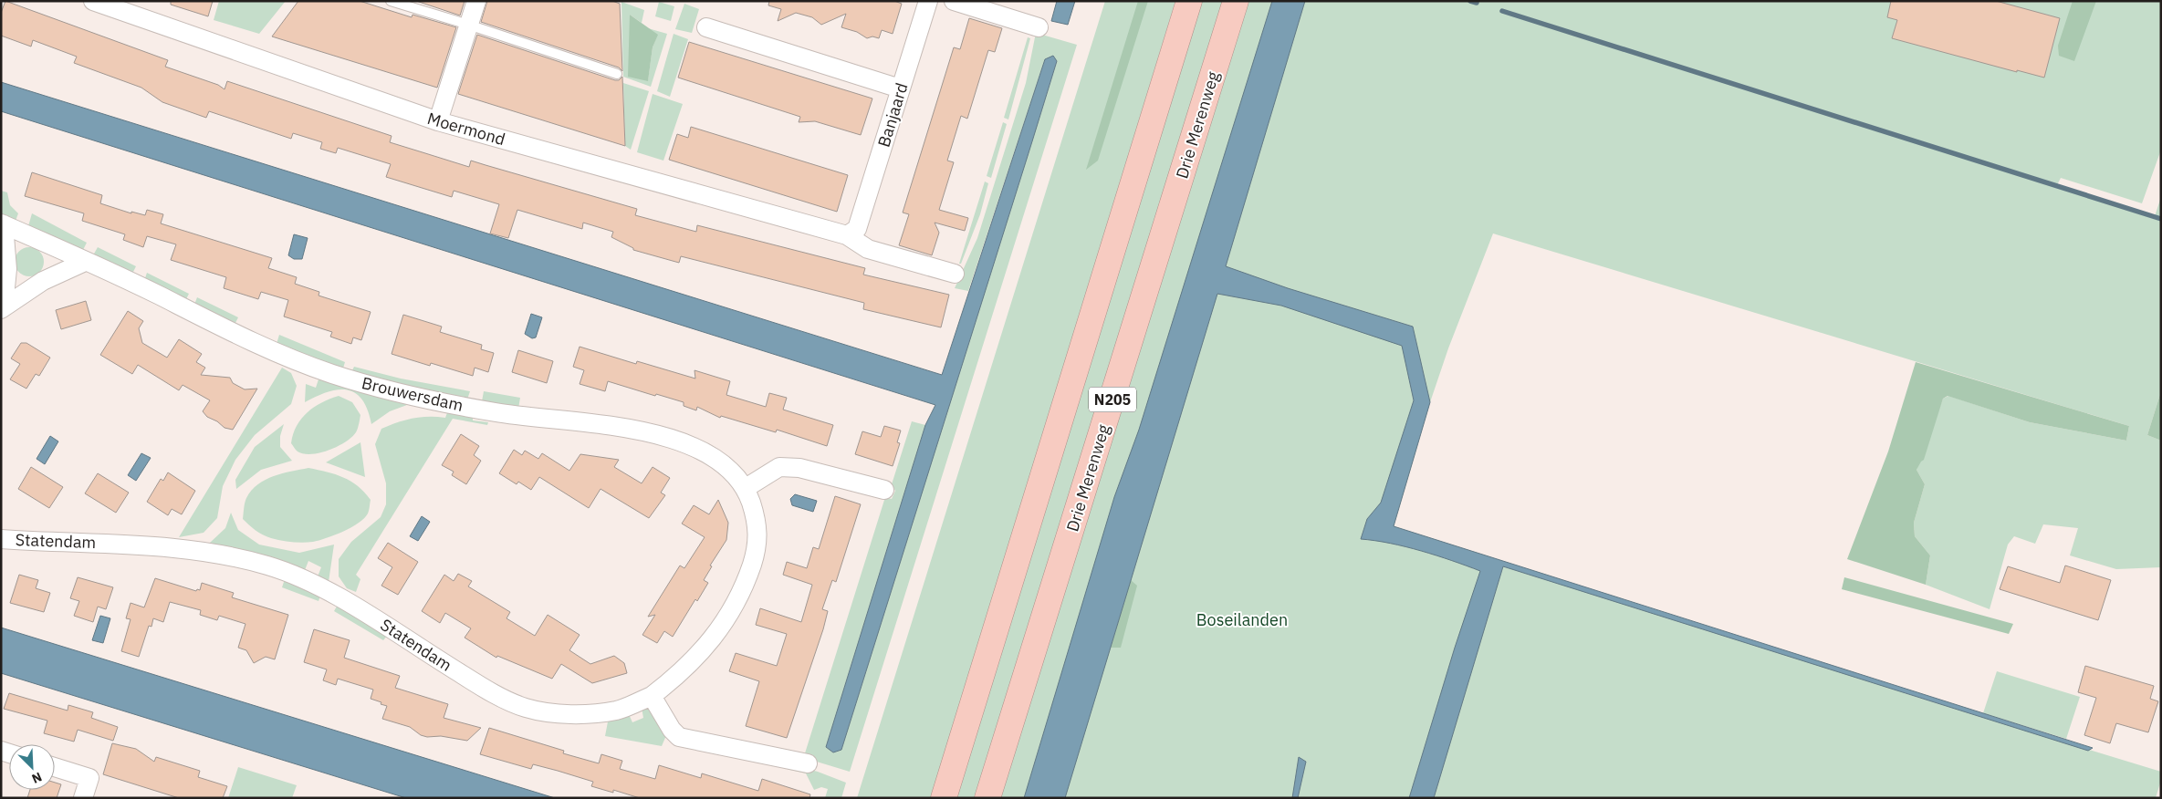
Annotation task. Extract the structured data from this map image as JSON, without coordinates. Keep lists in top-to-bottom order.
{
  "streets": {
    "highway": ["Drie Merenweg", "N205"],
    "street": [
      "Banjaard",
      "Moermond",
      "Brouwersdam",
      "Statendam"
    ]
  },
  "crossings": [
    ["Banjaard", "Moermond"],
    ["Brouwersdam", "Statendam"]
  ],
  "parks": ["Boseilanden"],
  "north": "bottom right"
}
